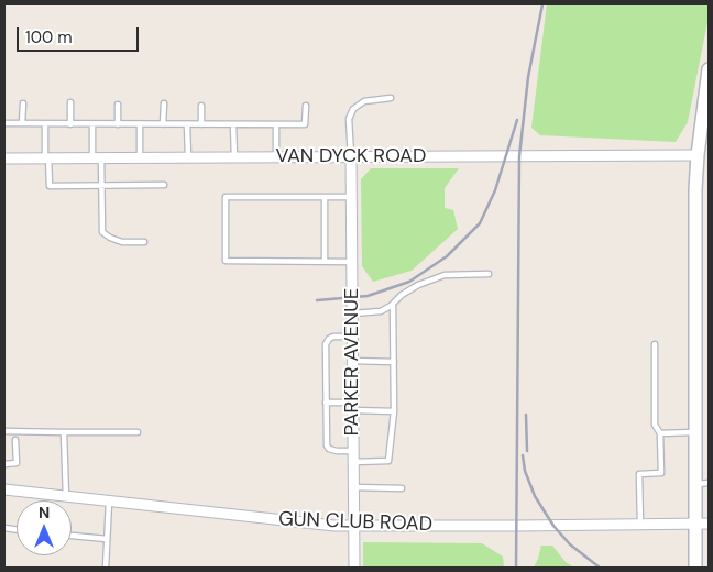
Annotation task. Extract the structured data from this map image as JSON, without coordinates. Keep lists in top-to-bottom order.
{
  "streets": {
    "street": ["VAN DYCK ROAD", "PARKER AVENUE", "GUN CLUB ROAD"]
  },
  "crossings": [
    ["VAN DYCK ROAD", "PARKER AVENUE"],
    ["PARKER AVENUE", "GUN CLUB ROAD"]
  ],
  "scale_bar": "100 m",
  "north": "top"
}
